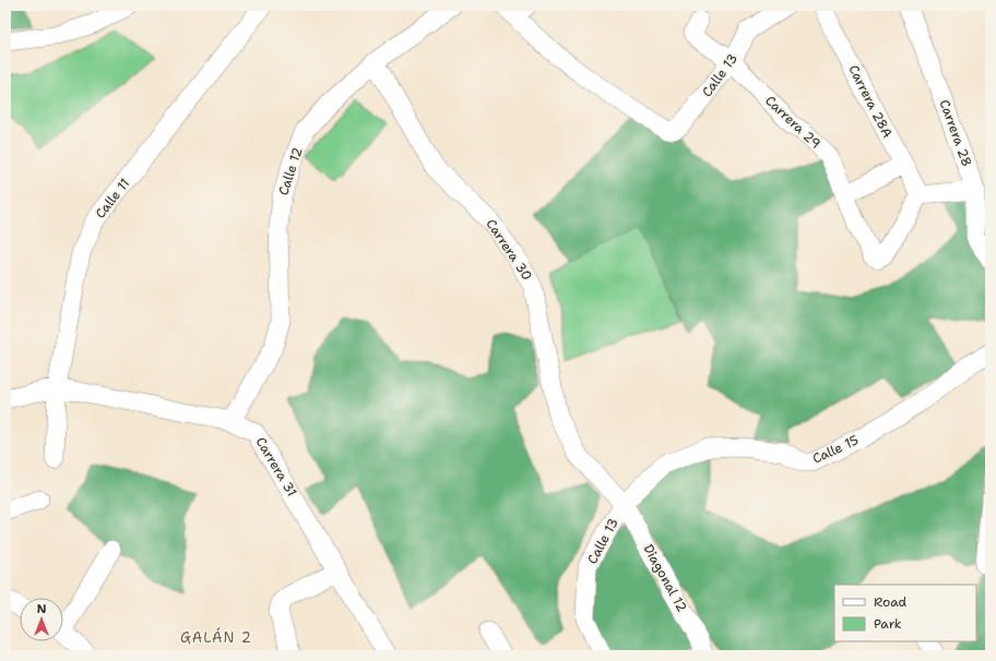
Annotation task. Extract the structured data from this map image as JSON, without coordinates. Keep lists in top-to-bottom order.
{
  "streets": {
    "street": [
      "Calle 13",
      "Carrera 28A",
      "Carrera 29",
      "Carrera 28",
      "Calle 12",
      "Calle 11",
      "Carrera 30",
      "Calle 15",
      "Carrera 31",
      "Diagonal 12"
    ]
  },
  "crossings": [
    ["Calle 13", "Carrera 29"],
    ["Calle 13", "Carrera 30"],
    ["Calle 13", "Calle 15"],
    ["Calle 13", "Diagonal 12"],
    ["Carrera 28A", "Carrera 29"],
    ["Calle 12", "Carrera 30"],
    ["Calle 12", "Carrera 31"],
    ["Calle 11", "Carrera 31"],
    ["Carrera 30", "Calle 15"],
    ["Carrera 30", "Diagonal 12"],
    ["Calle 15", "Diagonal 12"]
  ],
  "districts": ["GALÁN 2"],
  "legend": ["Road", "Park"],
  "north": "top"
}
